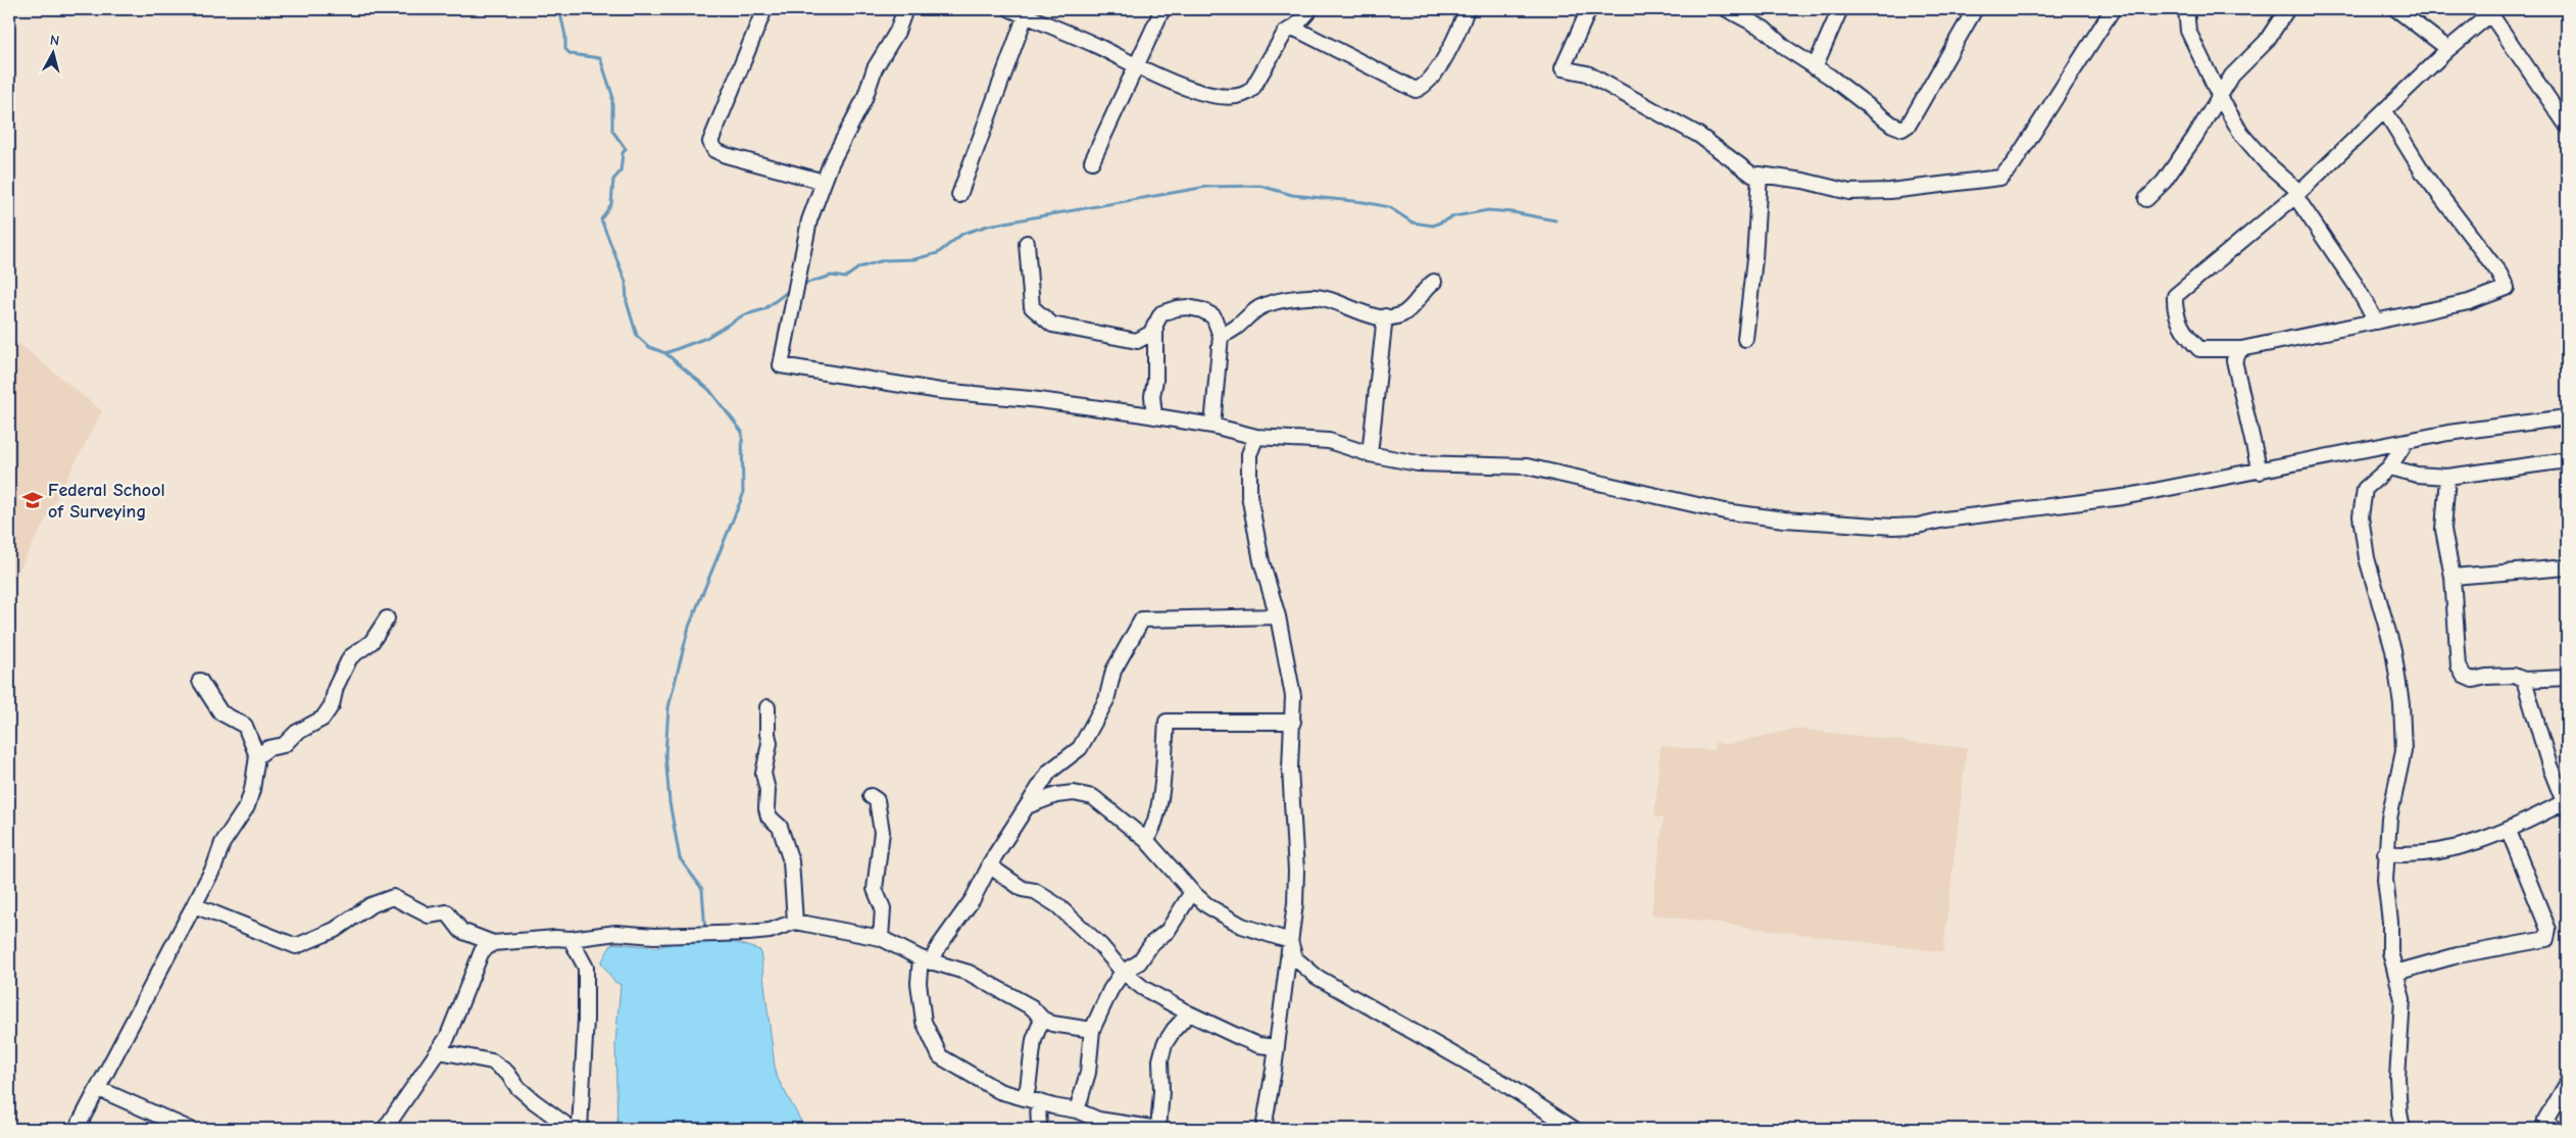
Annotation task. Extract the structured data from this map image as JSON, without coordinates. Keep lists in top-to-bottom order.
{
  "places": {
    "school or university": ["Federal School of Surveying"]
  },
  "north": "top"
}
